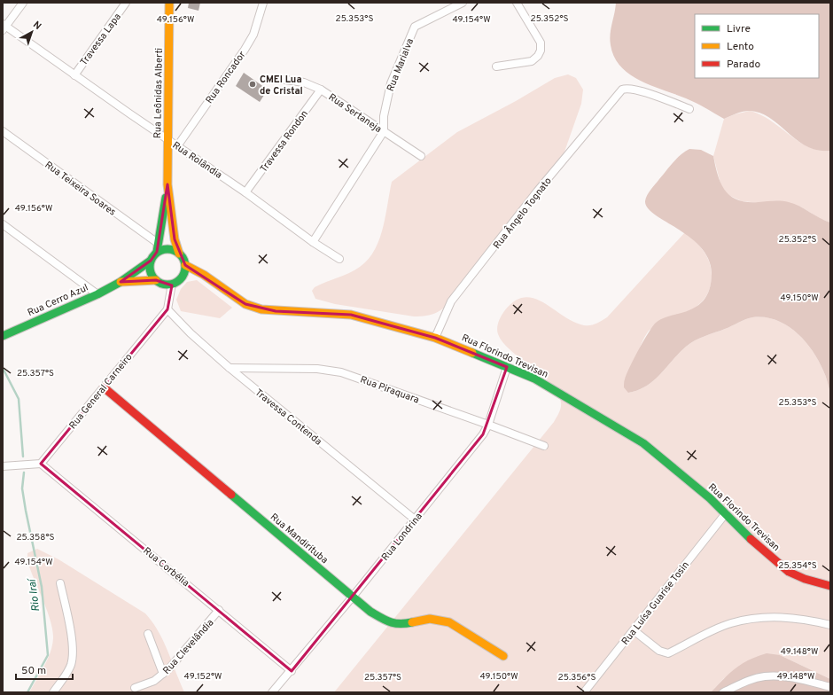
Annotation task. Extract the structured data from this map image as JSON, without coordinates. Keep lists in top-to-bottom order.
{
  "streets": {
    "street": [
      "Travessa Lapa",
      "Rua Marialva",
      "Rua Roncador",
      "Rua Leônidas Alberti",
      "Rua Sertaneja",
      "Travessa Rondon",
      "Rua Rolândia",
      "Rua Teixeira Soares",
      "Rua Ângelo Tognato",
      "Rua Cerro Azul",
      "Rua Florindo Trevisan",
      "Rua Piraquara",
      "Rua General Carneiro",
      "Travessa Contenda",
      "Rua Londrina",
      "Rua Mandirituba",
      "Rua Corbélia",
      "Rua Luísa Guarise Tosin",
      "Rua Clevelândia"
    ]
  },
  "crossings": [
    ["Travessa Lapa", "Rua Rolândia"],
    ["Rua Marialva", "Rua Sertaneja"],
    ["Rua Roncador", "Rua Rolândia"],
    ["Rua Leônidas Alberti", "Rua Rolândia"],
    ["Rua Leônidas Alberti", "Rua Teixeira Soares"],
    ["Rua Leônidas Alberti", "Rua Cerro Azul"],
    ["Rua Leônidas Alberti", "Rua Florindo Trevisan"],
    ["Rua Leônidas Alberti", "Rua General Carneiro"],
    ["Rua Sertaneja", "Travessa Rondon"],
    ["Travessa Rondon", "Rua Rolândia"],
    ["Rua Teixeira Soares", "Rua Cerro Azul"],
    ["Rua Teixeira Soares", "Rua Florindo Trevisan"],
    ["Rua Teixeira Soares", "Rua General Carneiro"],
    ["Rua Ângelo Tognato", "Rua Florindo Trevisan"],
    ["Rua Cerro Azul", "Rua Florindo Trevisan"],
    ["Rua Cerro Azul", "Rua General Carneiro"],
    ["Rua Florindo Trevisan", "Rua General Carneiro"],
    ["Rua Florindo Trevisan", "Rua Londrina"],
    ["Rua Florindo Trevisan", "Rua Luísa Guarise Tosin"],
    ["Rua Piraquara", "Travessa Contenda"],
    ["Rua Piraquara", "Rua Londrina"],
    ["Rua General Carneiro", "Travessa Contenda"],
    ["Rua General Carneiro", "Rua Mandirituba"],
    ["Rua General Carneiro", "Rua Corbélia"],
    ["Travessa Contenda", "Rua Londrina"],
    ["Rua Londrina", "Rua Mandirituba"],
    ["Rua Londrina", "Rua Corbélia"],
    ["Rua Corbélia", "Rua Clevelândia"]
  ],
  "water": ["Rio Iraí"],
  "places": ["CMEI Lua de Cristal"],
  "legend": ["Livre", "Lento", "Parado"],
  "scale_bar": "50 m",
  "north": "top right",
  "coordinates": [
    "25.352°S",
    "25.353°S",
    "49.156°W",
    "49.154°W",
    "49.150°W",
    "25.357°S",
    "25.358°S",
    "25.354°S",
    "49.148°W",
    "49.152°W",
    "25.356°S"
  ]
}
